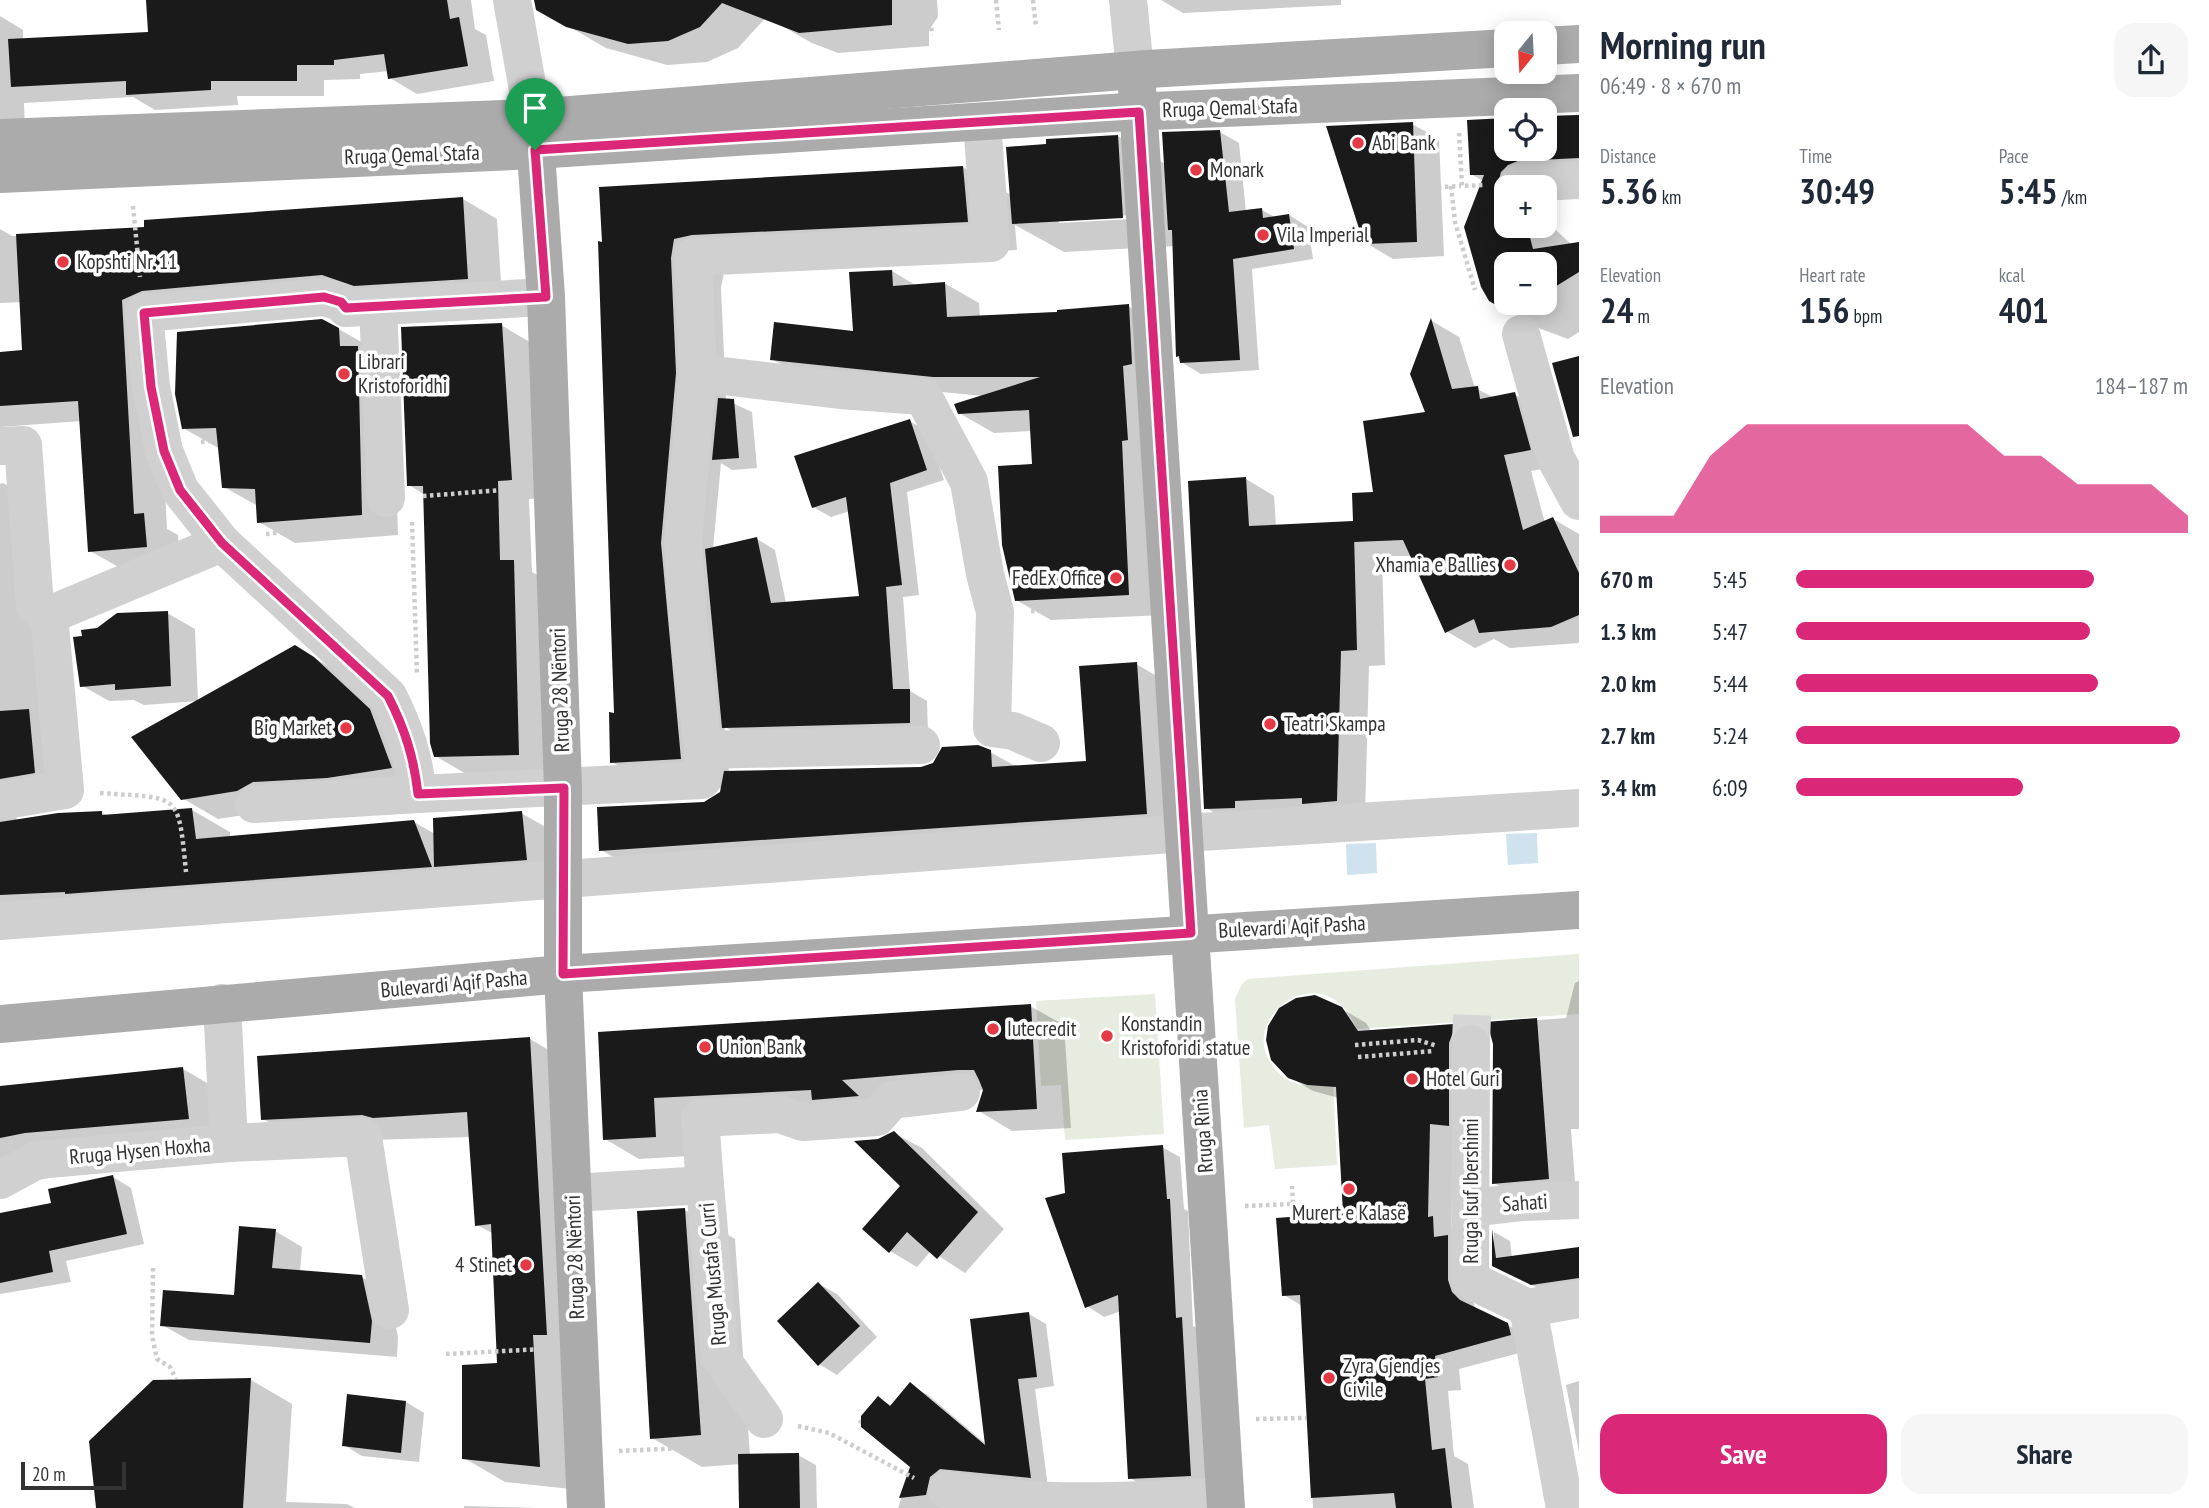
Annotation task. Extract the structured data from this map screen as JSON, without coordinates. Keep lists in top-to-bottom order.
{
  "streets": {
    "main road": [
      "Rruga Qemal Stafa",
      "Rruga 28 Nëntori",
      "Bulevardi Aqif Pasha",
      "Rruga Rinia"
    ],
    "street": [
      "Rruga Hysen Hoxha",
      "Rruga Isuf Ibershimi",
      "Sahati",
      "Rruga Mustafa Curri"
    ]
  },
  "crossings": [
    ["Rruga Qemal Stafa", "Rruga 28 Nëntori"],
    ["Rruga Qemal Stafa", "Rruga Rinia"],
    ["Rruga 28 Nëntori", "Bulevardi Aqif Pasha"],
    ["Rruga 28 Nëntori", "Rruga Mustafa Curri"],
    ["Bulevardi Aqif Pasha", "Rruga Rinia"],
    ["Bulevardi Aqif Pasha", "Rruga Hysen Hoxha"],
    ["Rruga Isuf Ibershimi", "Sahati"]
  ],
  "places": [
    "Abi Bank",
    "Monark",
    "Vila Imperial",
    "Kopshti Nr. 11",
    "Librari Kristoforidhi",
    "Xhamia e Ballies",
    "FedEx Office",
    "Teatri Skampa",
    "Big Market",
    "Iutecredit",
    "Konstandin Kristoforidi statue",
    "Union Bank",
    "Hotel Guri",
    "Murert e Kalasë",
    "4 Stinet",
    "Zyra Gjendjes Civile"
  ],
  "scale_bar": "20 m",
  "north": "bottom",
  "page": {
    "heading": ["Morning run", "06:49 · 8 × 670 m"],
    "map_buttons": ["+", "−"],
    "stats": [
      ["Distance", "5.36 km"],
      ["Time", "30:49"],
      ["Pace", "5:45 /km"],
      ["Elevation", "24 m"],
      ["Heart rate", "156 bpm"],
      ["kcal", "401"]
    ],
    "chart": ["Elevation", "184–187 m"],
    "list": [
      {
        "name": "670 m",
        "note": "5:45"
      },
      {
        "name": "1.3 km",
        "note": "5:47"
      },
      {
        "name": "2.0 km",
        "note": "5:44"
      },
      {
        "name": "2.7 km",
        "note": "5:24"
      },
      {
        "name": "3.4 km",
        "note": "6:09"
      }
    ],
    "buttons": ["Save", "Share"],
    "scale": "20 m"
  }
}
